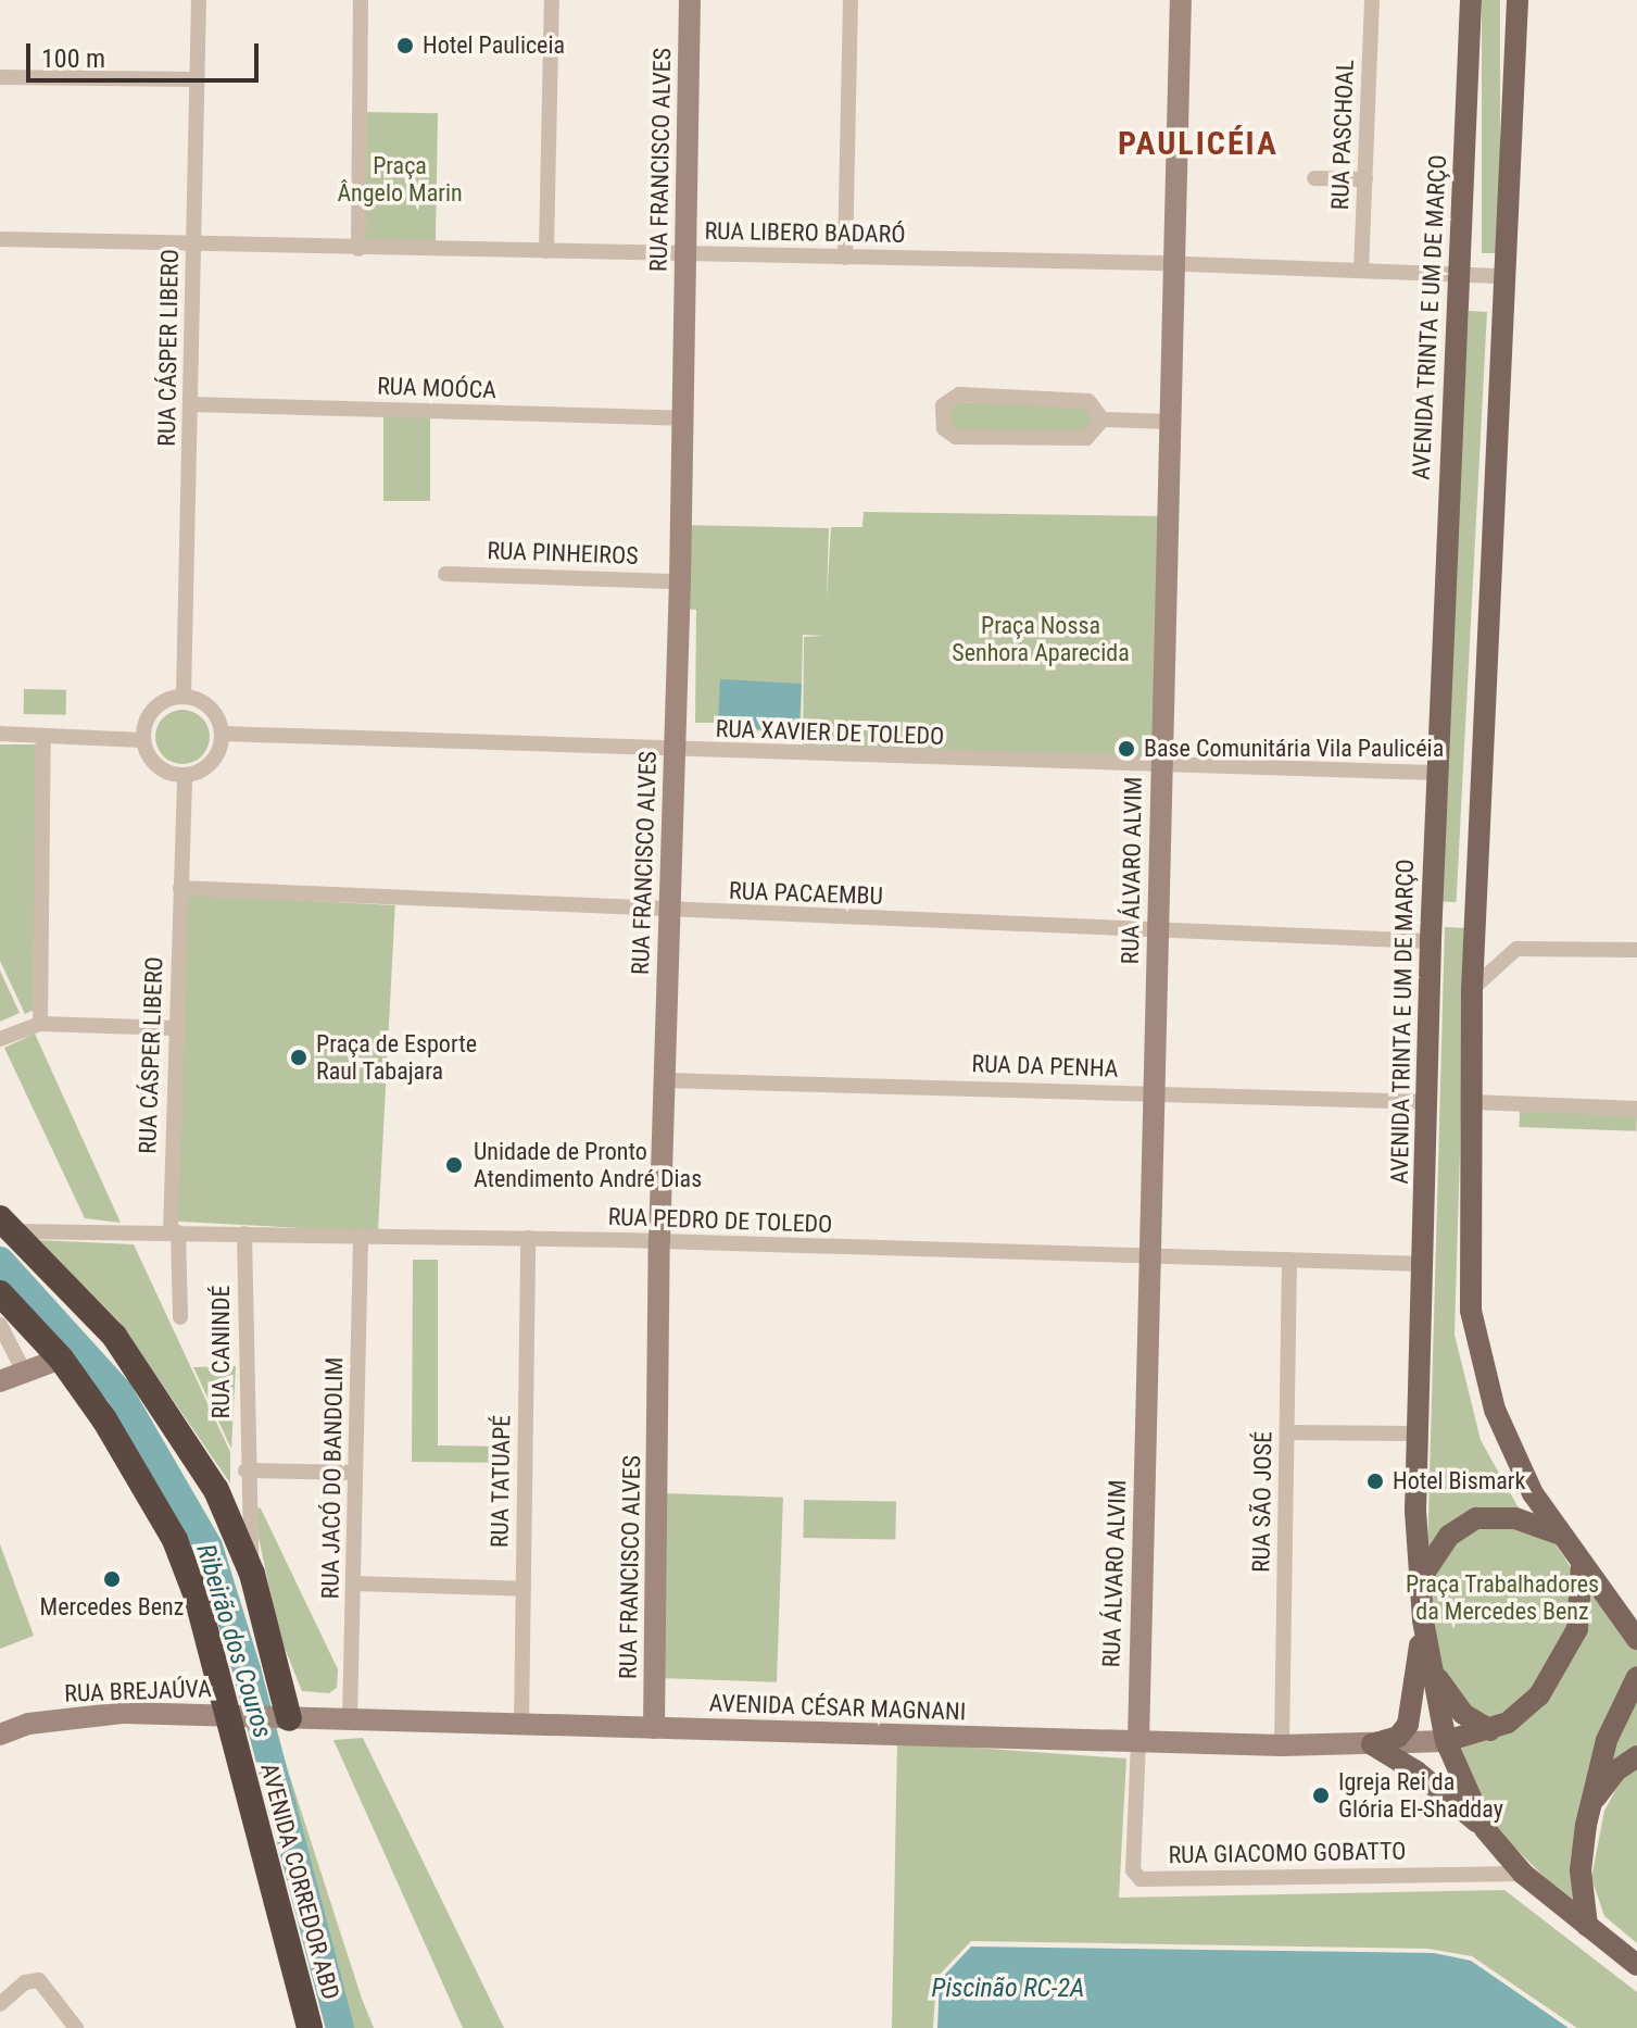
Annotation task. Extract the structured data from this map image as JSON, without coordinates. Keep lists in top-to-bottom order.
{
  "streets": {
    "highway": ["AVENIDA CORREDOR ABD"],
    "main road": ["AVENIDA TRINTA E UM DE MARÇO"],
    "street": [
      "RUA PASCHOAL",
      "RUA FRANCISCO ALVES",
      "RUA LIBERO BADARÓ",
      "RUA CÁSPER LIBERO",
      "RUA MOÓCA",
      "RUA PINHEIROS",
      "RUA XAVIER DE TOLEDO",
      "RUA ÁLVARO ALVIM",
      "RUA PACAEMBU",
      "RUA DA PENHA",
      "RUA PEDRO DE TOLEDO",
      "RUA CANINDÉ",
      "RUA JACÓ DO BANDOLIM",
      "RUA TATUAPÉ",
      "RUA SÃO JOSÉ",
      "RUA BREJAÚVA",
      "AVENIDA CÉSAR MAGNANI",
      "RUA GIACOMO GOBATTO"
    ]
  },
  "crossings": [
    ["RUA PASCHOAL", "RUA LIBERO BADARÓ"],
    ["RUA FRANCISCO ALVES", "RUA LIBERO BADARÓ"],
    ["RUA FRANCISCO ALVES", "RUA MOÓCA"],
    ["RUA FRANCISCO ALVES", "RUA PINHEIROS"],
    ["RUA FRANCISCO ALVES", "RUA XAVIER DE TOLEDO"],
    ["RUA FRANCISCO ALVES", "RUA PACAEMBU"],
    ["RUA FRANCISCO ALVES", "RUA DA PENHA"],
    ["RUA FRANCISCO ALVES", "RUA PEDRO DE TOLEDO"],
    ["RUA FRANCISCO ALVES", "AVENIDA CÉSAR MAGNANI"],
    ["RUA LIBERO BADARÓ", "AVENIDA TRINTA E UM DE MARÇO"],
    ["RUA LIBERO BADARÓ", "RUA CÁSPER LIBERO"],
    ["RUA LIBERO BADARÓ", "RUA ÁLVARO ALVIM"],
    ["AVENIDA TRINTA E UM DE MARÇO", "RUA XAVIER DE TOLEDO"],
    ["AVENIDA TRINTA E UM DE MARÇO", "RUA PACAEMBU"],
    ["AVENIDA TRINTA E UM DE MARÇO", "RUA DA PENHA"],
    ["AVENIDA TRINTA E UM DE MARÇO", "RUA PEDRO DE TOLEDO"],
    ["AVENIDA TRINTA E UM DE MARÇO", "AVENIDA CÉSAR MAGNANI"],
    ["AVENIDA TRINTA E UM DE MARÇO", "RUA GIACOMO GOBATTO"],
    ["RUA CÁSPER LIBERO", "RUA MOÓCA"],
    ["RUA CÁSPER LIBERO", "RUA XAVIER DE TOLEDO"],
    ["RUA CÁSPER LIBERO", "RUA PACAEMBU"],
    ["RUA CÁSPER LIBERO", "RUA PEDRO DE TOLEDO"],
    ["RUA XAVIER DE TOLEDO", "RUA ÁLVARO ALVIM"],
    ["RUA ÁLVARO ALVIM", "RUA PACAEMBU"],
    ["RUA ÁLVARO ALVIM", "RUA DA PENHA"],
    ["RUA ÁLVARO ALVIM", "RUA PEDRO DE TOLEDO"],
    ["RUA ÁLVARO ALVIM", "AVENIDA CÉSAR MAGNANI"],
    ["RUA ÁLVARO ALVIM", "RUA GIACOMO GOBATTO"],
    ["RUA PEDRO DE TOLEDO", "RUA CANINDÉ"],
    ["RUA PEDRO DE TOLEDO", "RUA JACÓ DO BANDOLIM"],
    ["RUA PEDRO DE TOLEDO", "RUA TATUAPÉ"],
    ["RUA PEDRO DE TOLEDO", "RUA SÃO JOSÉ"],
    ["RUA JACÓ DO BANDOLIM", "AVENIDA CÉSAR MAGNANI"],
    ["RUA TATUAPÉ", "AVENIDA CÉSAR MAGNANI"],
    ["RUA SÃO JOSÉ", "AVENIDA CÉSAR MAGNANI"],
    ["RUA BREJAÚVA", "AVENIDA CÉSAR MAGNANI"],
    ["RUA BREJAÚVA", "AVENIDA CORREDOR ABD"],
    ["AVENIDA CÉSAR MAGNANI", "RUA GIACOMO GOBATTO"],
    ["AVENIDA CÉSAR MAGNANI", "AVENIDA CORREDOR ABD"]
  ],
  "districts": ["PAULICÉIA"],
  "water": ["Ribeirão dos Couros", "Piscinão RC-2A"],
  "parks": ["Praça Ângelo Marin", "Praça Nossa Senhora Aparecida", "Praça Trabalhadores da Mercedes Benz"],
  "places": [
    "Hotel Pauliceia",
    "Base Comunitária Vila Paulicéia",
    "Praça de Esporte Raul Tabajara",
    "Unidade de Pronto Atendimento André Dias",
    "Hotel Bismark",
    "Mercedes Benz",
    "Igreja Rei da Glória El-Shadday"
  ],
  "scale_bar": "100 m"
}
